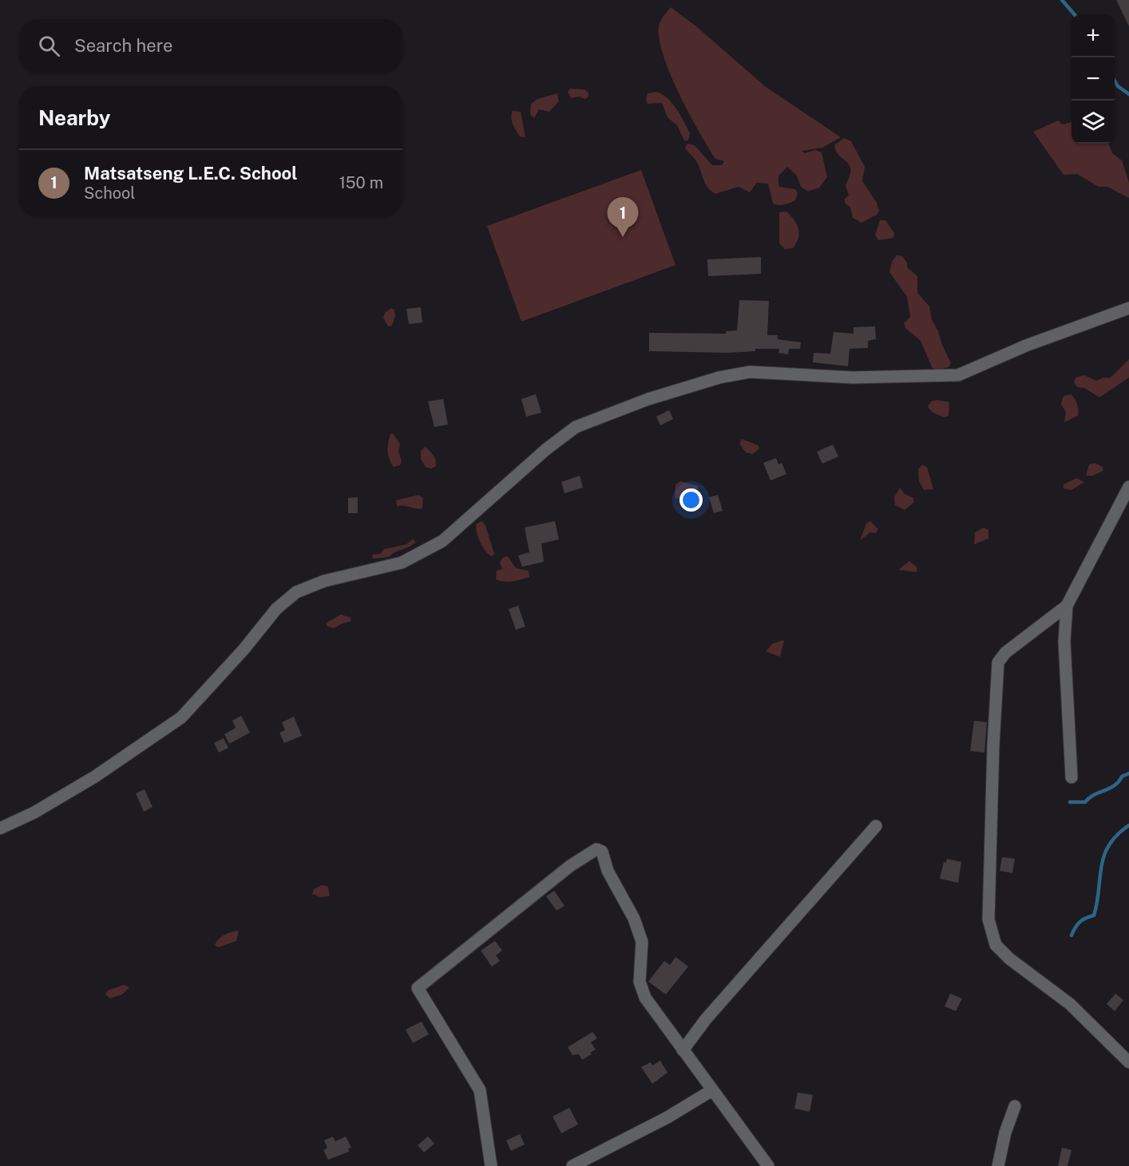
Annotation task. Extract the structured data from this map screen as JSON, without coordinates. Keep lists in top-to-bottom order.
{
  "page": {
    "map_buttons": ["+", "−"],
    "search": "Search here",
    "heading": "Nearby",
    "list": [
      {
        "mark": "1",
        "name": "Matsatseng L.E.C. School",
        "note": "School",
        "value": "150 m"
      }
    ],
    "pins": "1"
  }
}
